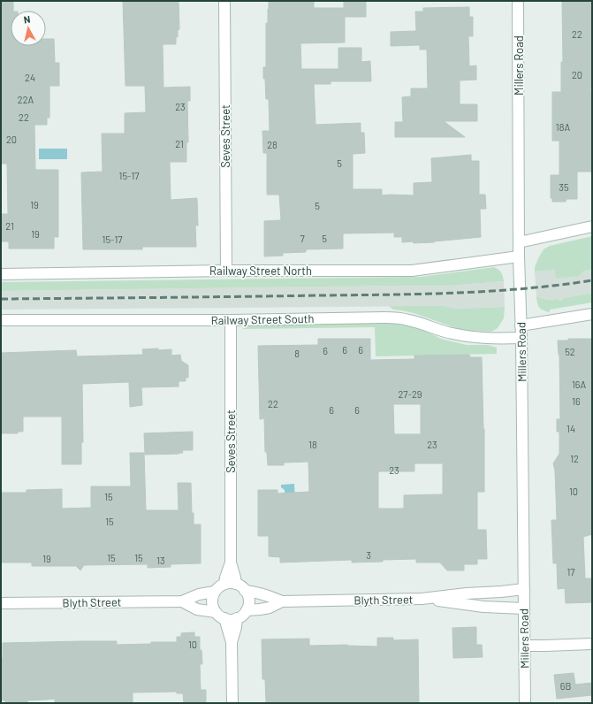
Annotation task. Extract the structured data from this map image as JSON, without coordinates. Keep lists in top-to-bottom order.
{
  "streets": {
    "street": [
      "Millers Road",
      "Seves Street",
      "Railway Street North",
      "Railway Street South",
      "Blyth Street"
    ]
  },
  "crossings": [
    ["Millers Road", "Railway Street North"],
    ["Millers Road", "Railway Street South"],
    ["Millers Road", "Blyth Street"],
    ["Seves Street", "Railway Street North"],
    ["Seves Street", "Railway Street South"],
    ["Seves Street", "Blyth Street"]
  ],
  "house_numbers": [
    "22",
    "20",
    "24",
    "22A",
    "23",
    "22",
    "18A",
    "20",
    "21",
    "28",
    "5",
    "15-17",
    "35",
    "19",
    "5",
    "21",
    "19",
    "7",
    "5",
    "15-17",
    "6",
    "6",
    "6",
    "52",
    "8",
    "16A",
    "27-29",
    "16",
    "22",
    "6",
    "6",
    "14",
    "18",
    "23",
    "12",
    "23",
    "10",
    "15",
    "15",
    "3",
    "15",
    "15",
    "19",
    "13",
    "17",
    "10",
    "6B"
  ],
  "north": "top"
}
